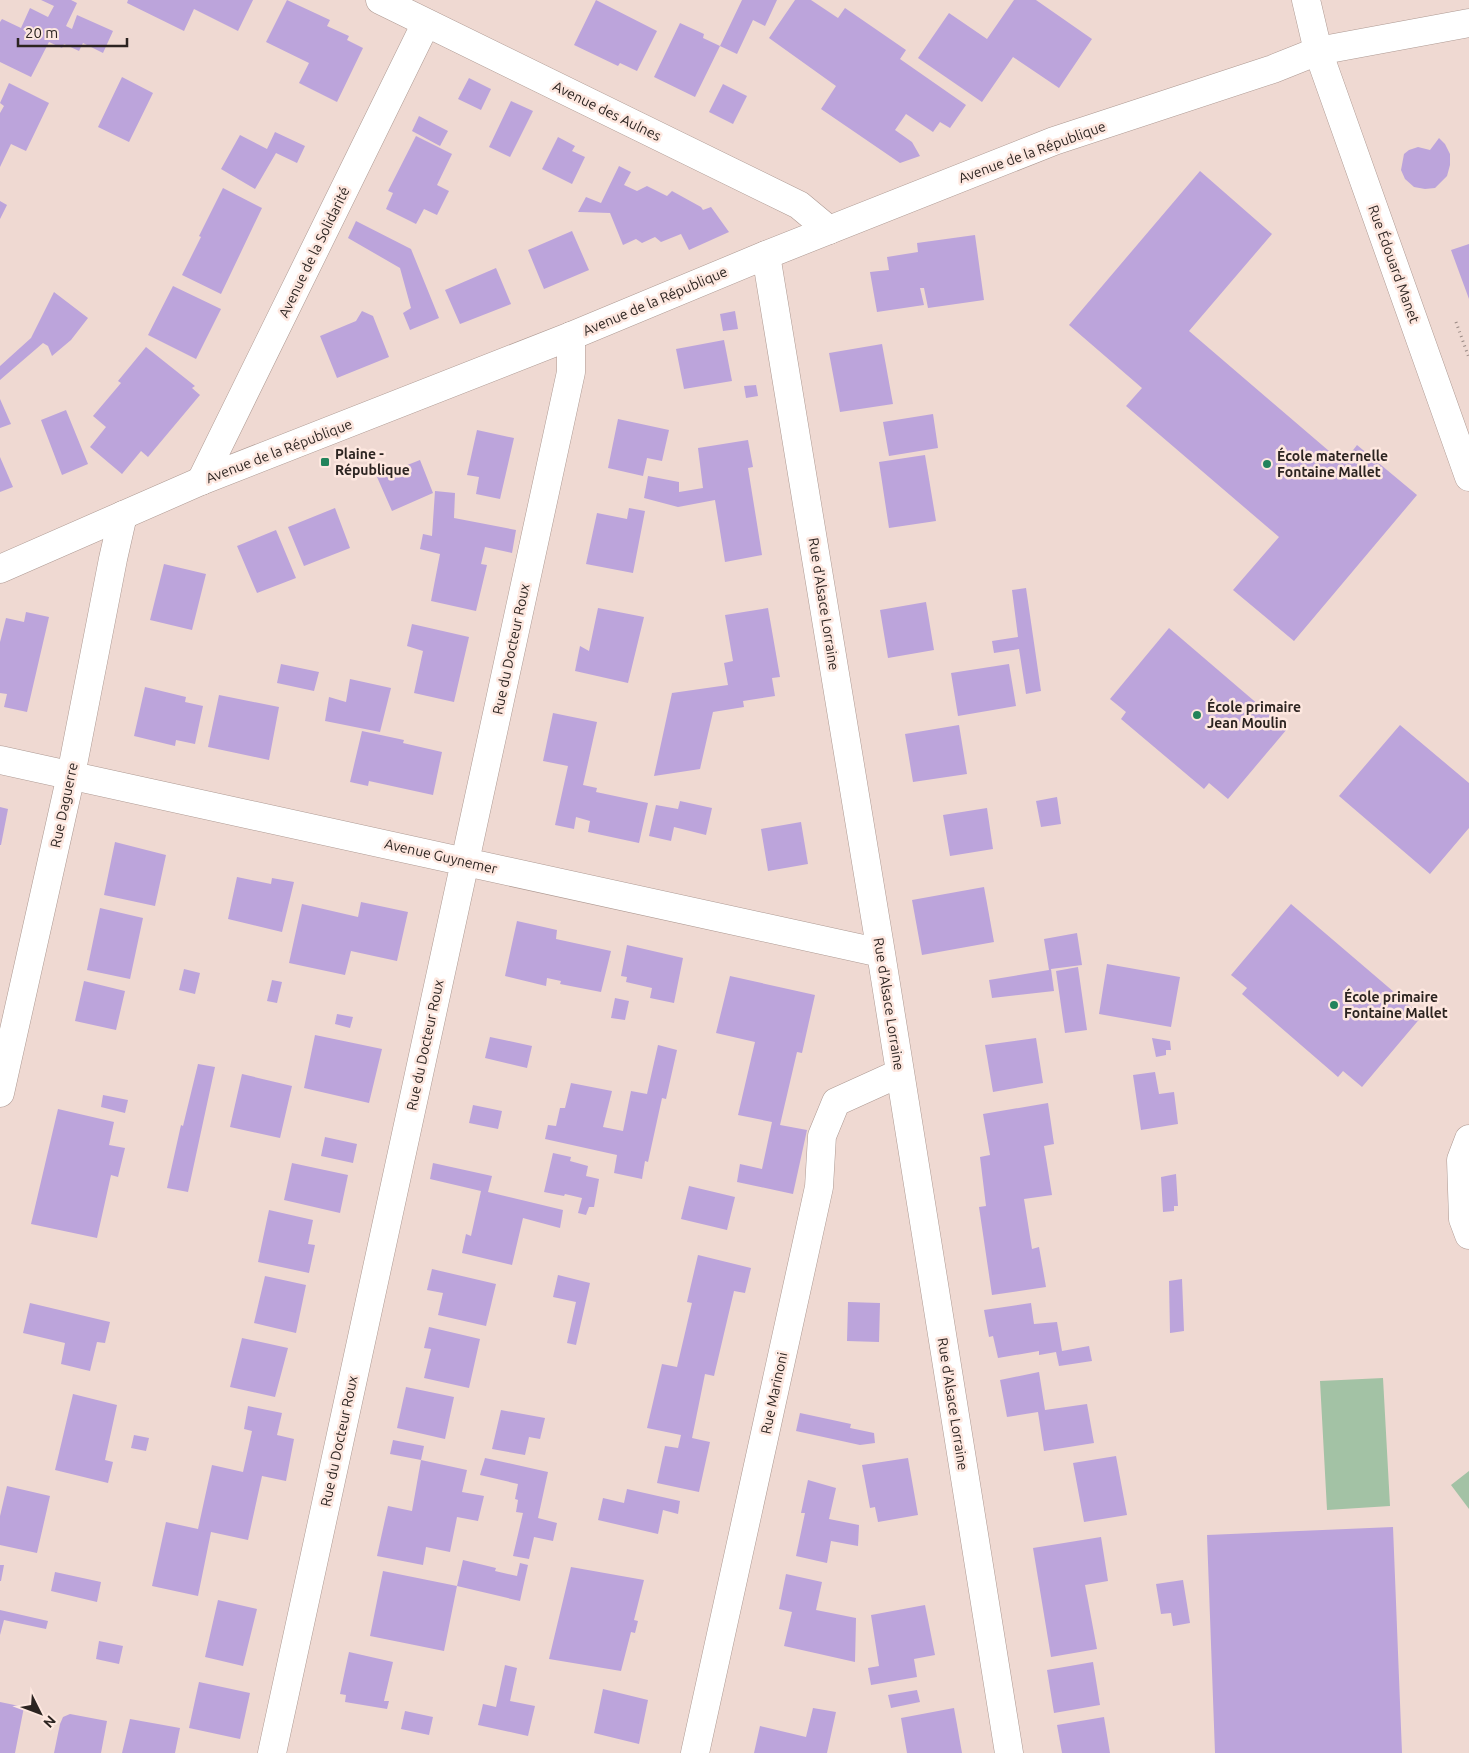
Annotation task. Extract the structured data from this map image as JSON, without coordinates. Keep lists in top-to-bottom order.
{
  "streets": {
    "street": [
      "Avenue des Aulnes",
      "Avenue de la République",
      "Avenue de la Solidarité",
      "Rue Édouard Manet",
      "Rue d'Alsace Lorraine",
      "Rue du Docteur Roux",
      "Rue Daguerre",
      "Avenue Guynemer",
      "Rue Marinoni"
    ]
  },
  "crossings": [
    ["Avenue des Aulnes", "Avenue de la République"],
    ["Avenue des Aulnes", "Avenue de la Solidarité"],
    ["Avenue de la République", "Avenue de la Solidarité"],
    ["Avenue de la République", "Rue Édouard Manet"],
    ["Avenue de la République", "Rue d'Alsace Lorraine"],
    ["Avenue de la République", "Rue du Docteur Roux"],
    ["Avenue de la République", "Rue Daguerre"],
    ["Rue d'Alsace Lorraine", "Avenue Guynemer"],
    ["Rue d'Alsace Lorraine", "Rue Marinoni"],
    ["Rue du Docteur Roux", "Avenue Guynemer"],
    ["Rue Daguerre", "Avenue Guynemer"]
  ],
  "places": {
    "transit": ["Plaine - République"],
    "other": ["École maternelle Fontaine Mallet", "École primaire Jean Moulin", "École primaire Fontaine Mallet"]
  },
  "scale_bar": "20 m",
  "north": "bottom right"
}
